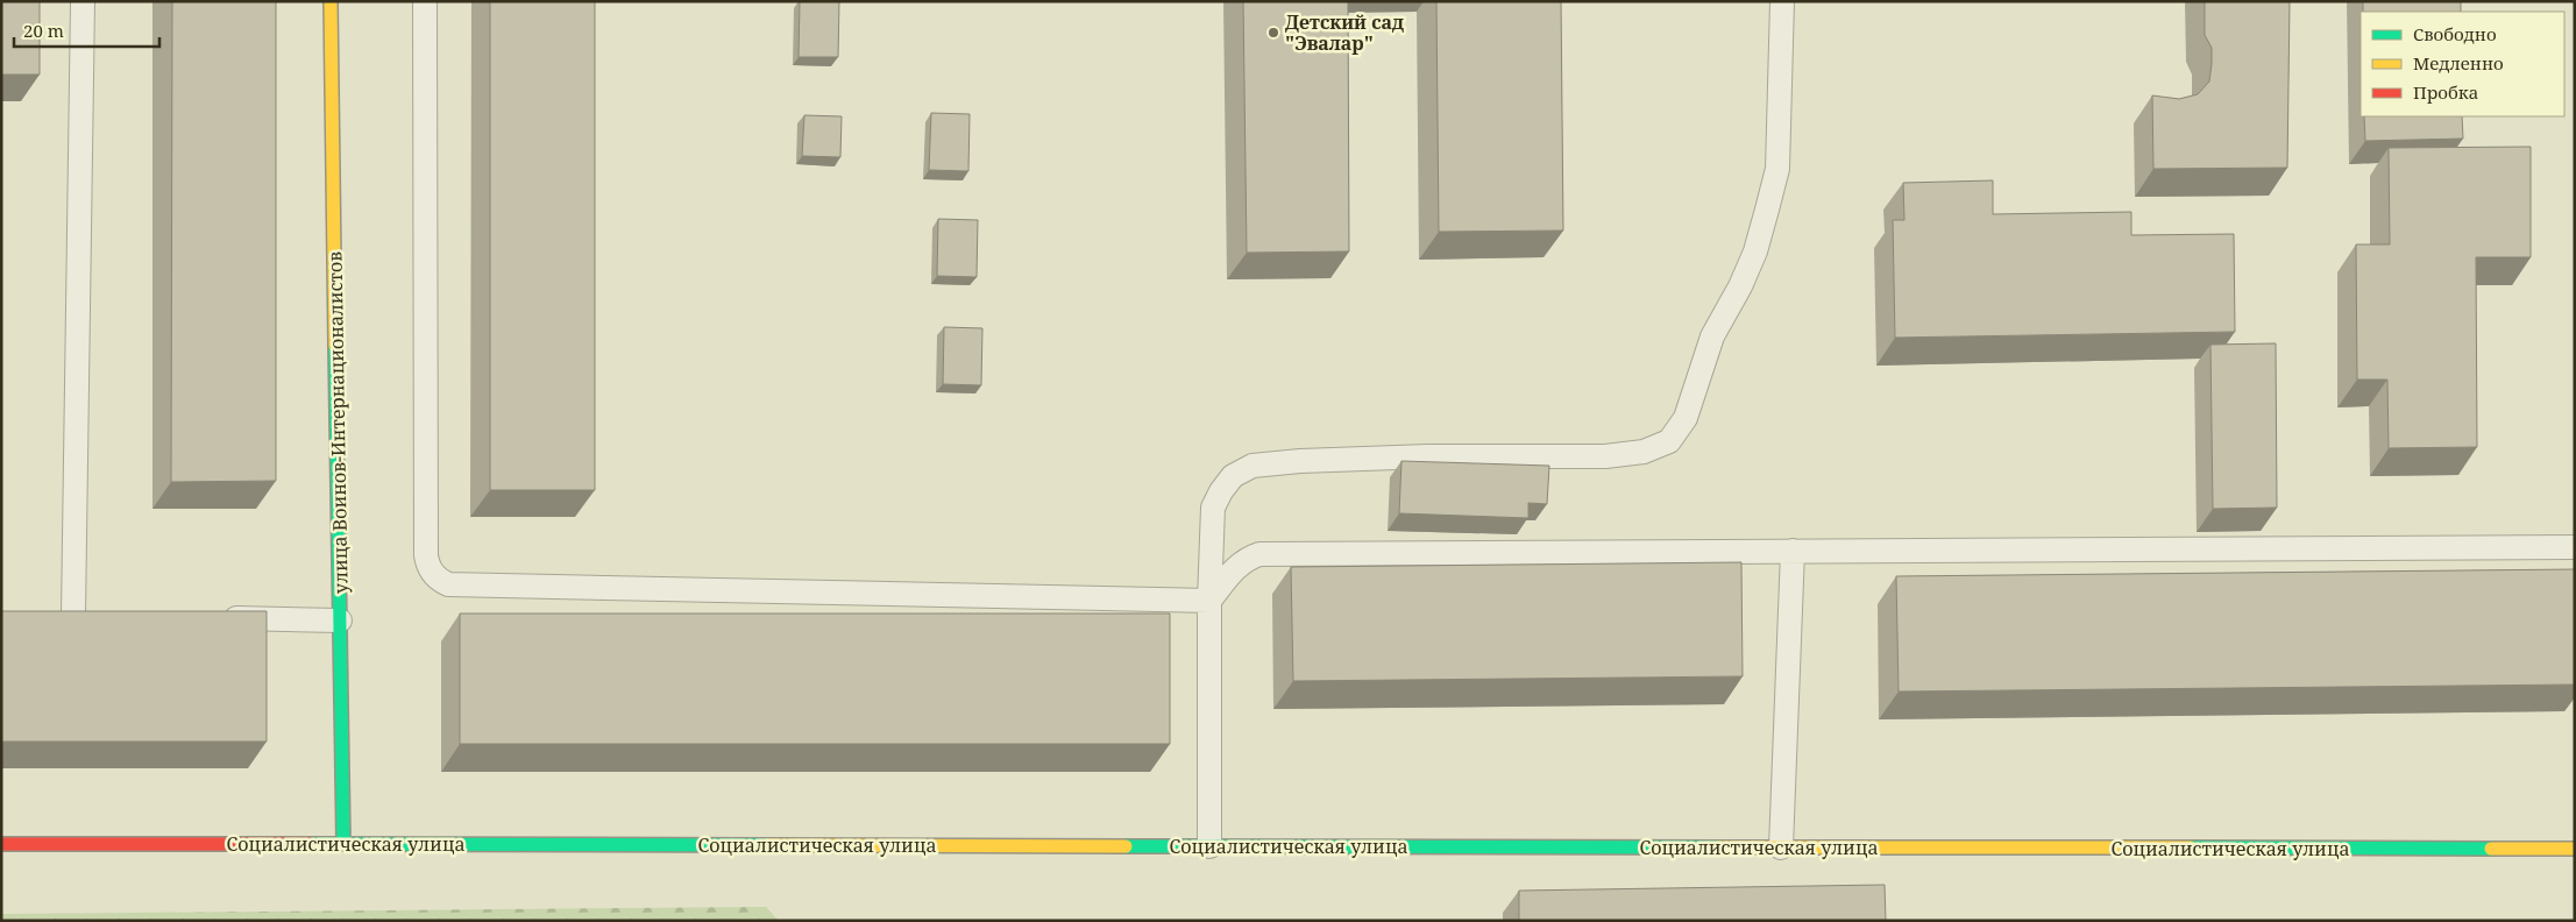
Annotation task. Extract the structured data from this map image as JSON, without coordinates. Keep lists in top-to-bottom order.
{
  "streets": {
    "street": ["улица Воинов-Интернационалистов", "Социалистическая улица"]
  },
  "crossings": [
    ["улица Воинов-Интернационалистов", "Социалистическая улица"]
  ],
  "places": ["Детский сад \"Эвалар\""],
  "legend": ["Свободно", "Медленно", "Пробка"],
  "scale_bar": "20 m"
}
